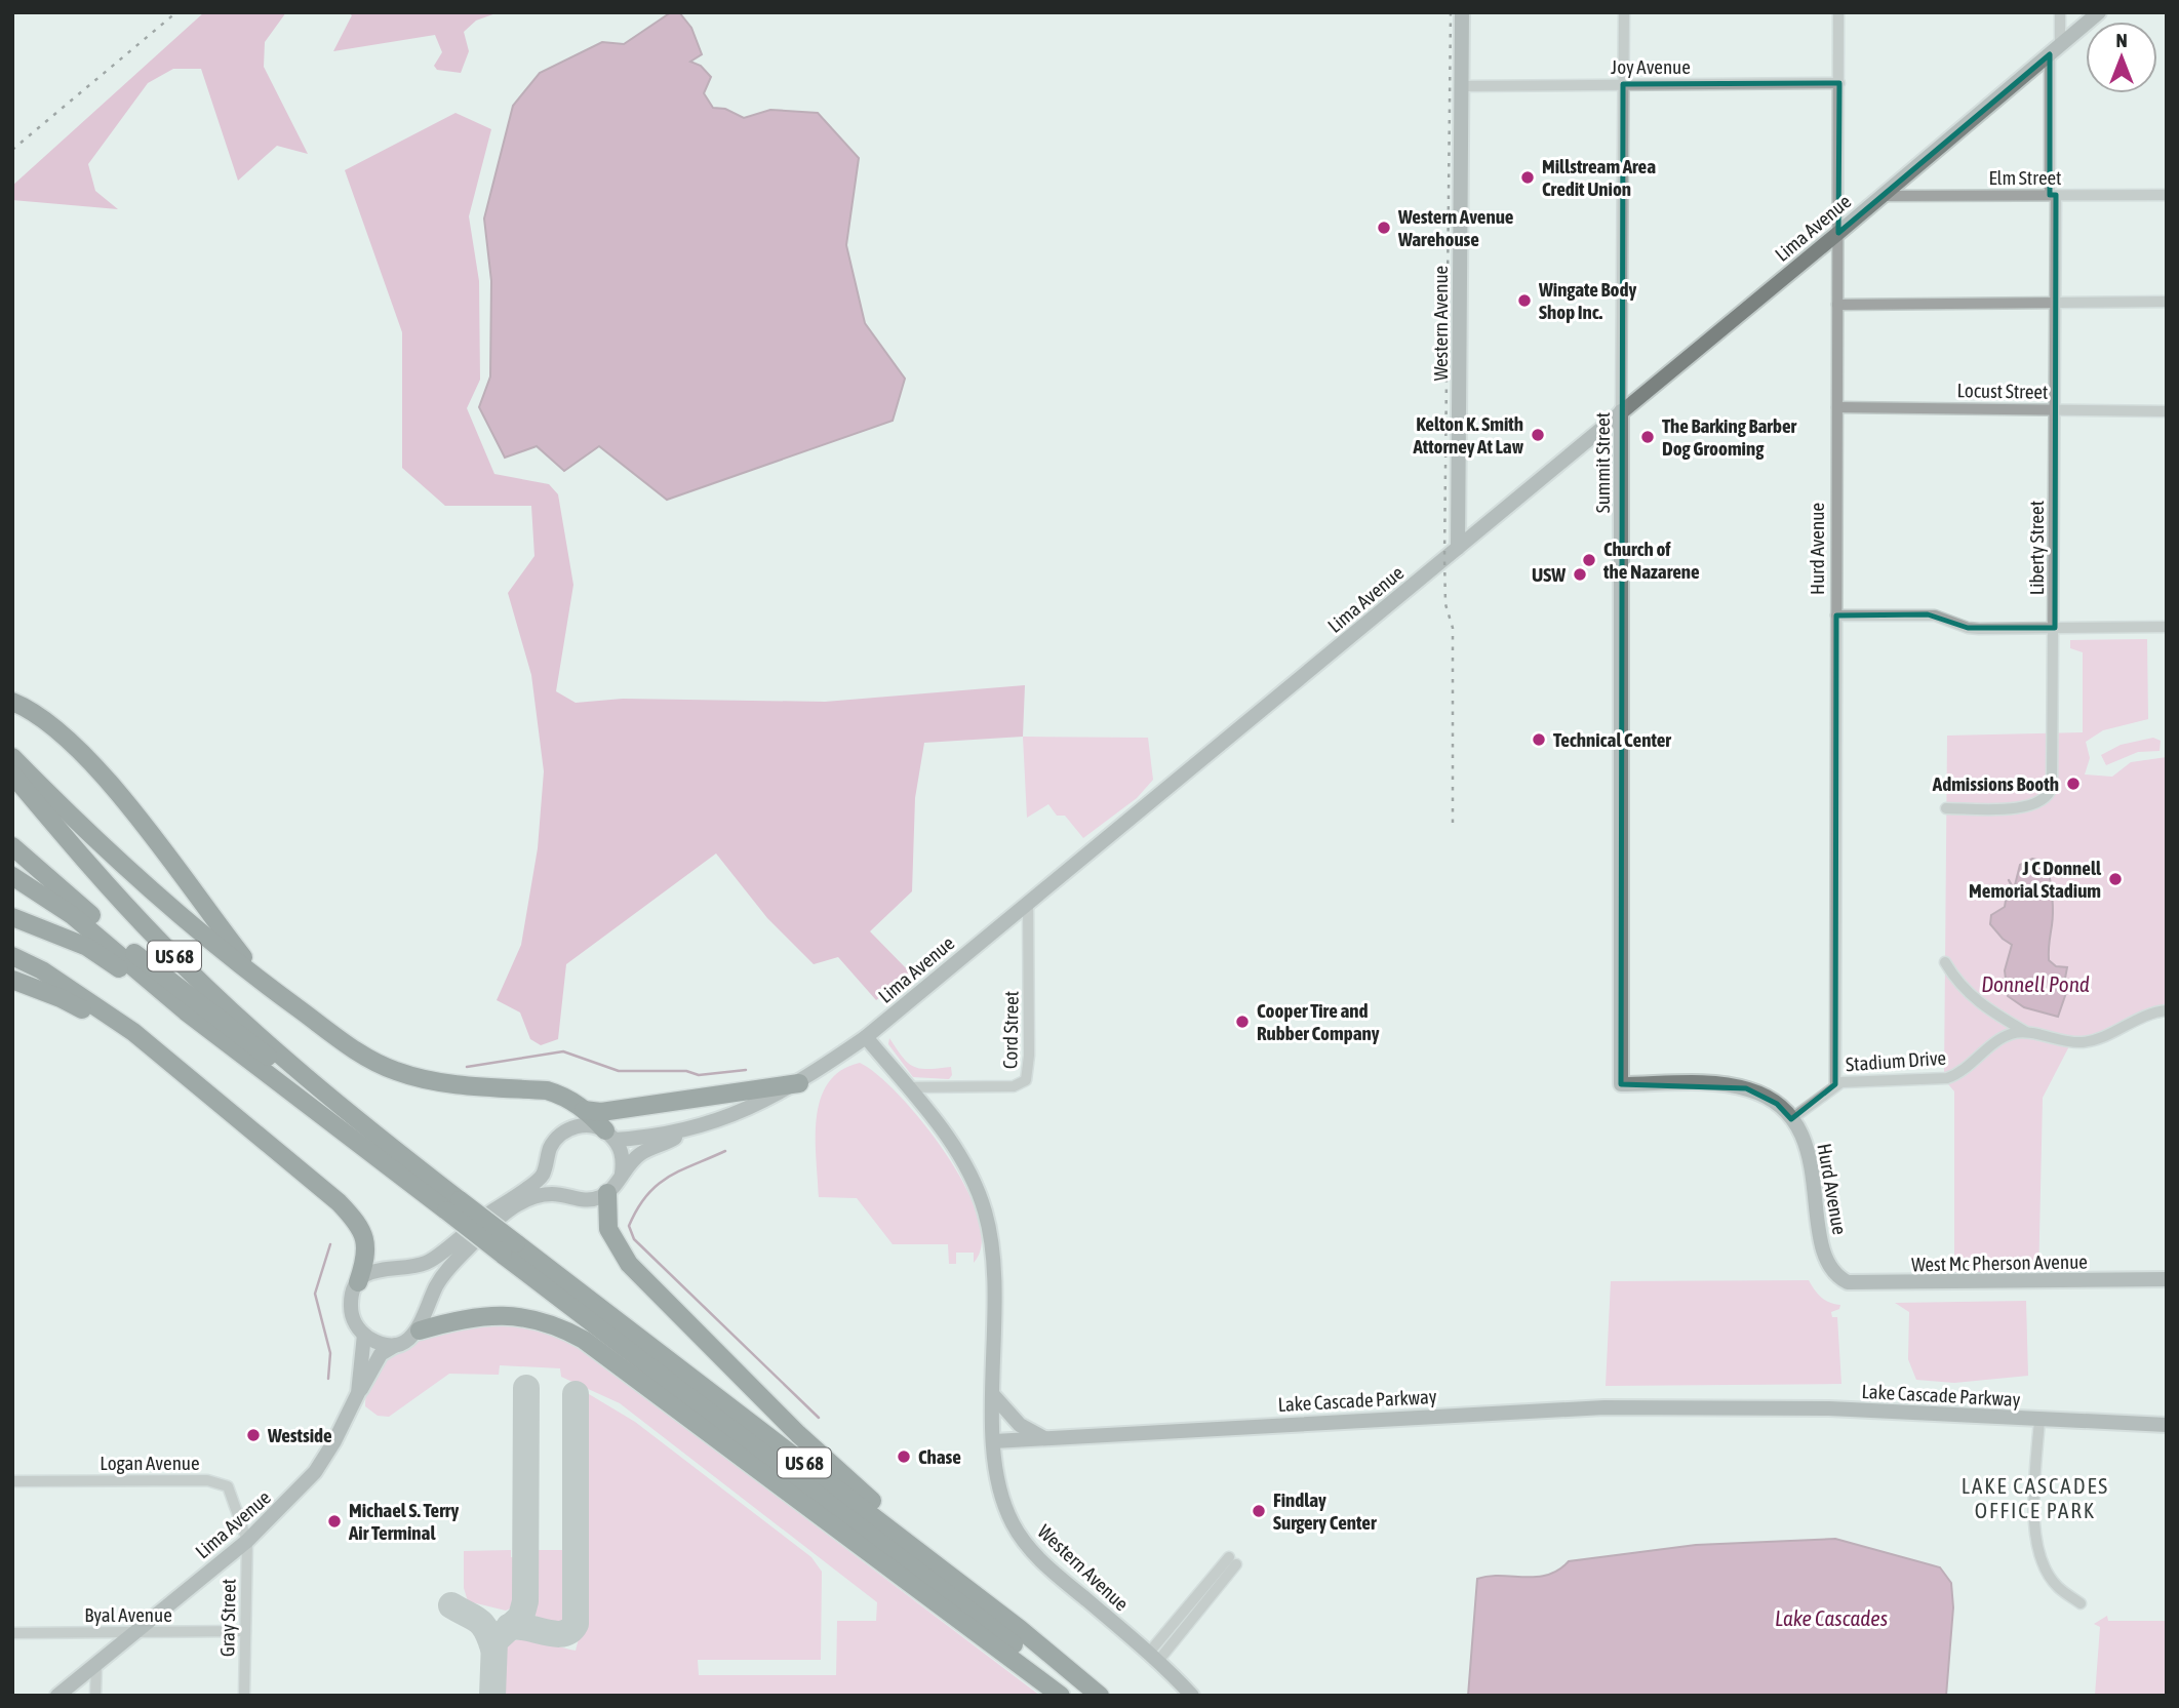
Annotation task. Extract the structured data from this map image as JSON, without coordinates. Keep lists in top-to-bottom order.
{
  "streets": {
    "highway": ["US 68"],
    "street": [
      "Joy Avenue",
      "Elm Street",
      "Lima Avenue",
      "Western Avenue",
      "Locust Street",
      "Summit Street",
      "Liberty Street",
      "Hurd Avenue",
      "Cord Street",
      "Stadium Drive",
      "West Mc Pherson Avenue",
      "Lake Cascade Parkway",
      "Logan Avenue",
      "Byal Avenue",
      "Gray Street"
    ]
  },
  "crossings": [
    ["Joy Avenue", "Western Avenue"],
    ["Joy Avenue", "Summit Street"],
    ["Joy Avenue", "Hurd Avenue"],
    ["Elm Street", "Lima Avenue"],
    ["Elm Street", "Liberty Street"],
    ["Lima Avenue", "Western Avenue"],
    ["Lima Avenue", "Summit Street"],
    ["Lima Avenue", "Liberty Street"],
    ["Lima Avenue", "Hurd Avenue"],
    ["Lima Avenue", "Cord Street"],
    ["Lima Avenue", "Logan Avenue"],
    ["Lima Avenue", "Byal Avenue"],
    ["Lima Avenue", "Gray Street"],
    ["Western Avenue", "Lake Cascade Parkway"],
    ["Locust Street", "Liberty Street"],
    ["Locust Street", "Hurd Avenue"],
    ["Summit Street", "Hurd Avenue"],
    ["Hurd Avenue", "Stadium Drive"],
    ["Hurd Avenue", "West Mc Pherson Avenue"],
    ["Logan Avenue", "Gray Street"],
    ["Byal Avenue", "Gray Street"]
  ],
  "districts": ["LAKE CASCADES OFFICE PARK"],
  "water": ["Donnell Pond", "Lake Cascades"],
  "places": [
    "Millstream Area Credit Union",
    "Western Avenue Warehouse",
    "Wingate Body Shop Inc.",
    "Kelton K. Smith Attorney At Law",
    "The Barking Barber Dog Grooming",
    "Church of the Nazarene",
    "USW",
    "Technical Center",
    "Admissions Booth",
    "J C Donnell Memorial Stadium",
    "Cooper Tire and Rubber Company",
    "Westside",
    "Chase",
    "Findlay Surgery Center",
    "Michael S. Terry Air Terminal"
  ],
  "north": "top"
}
